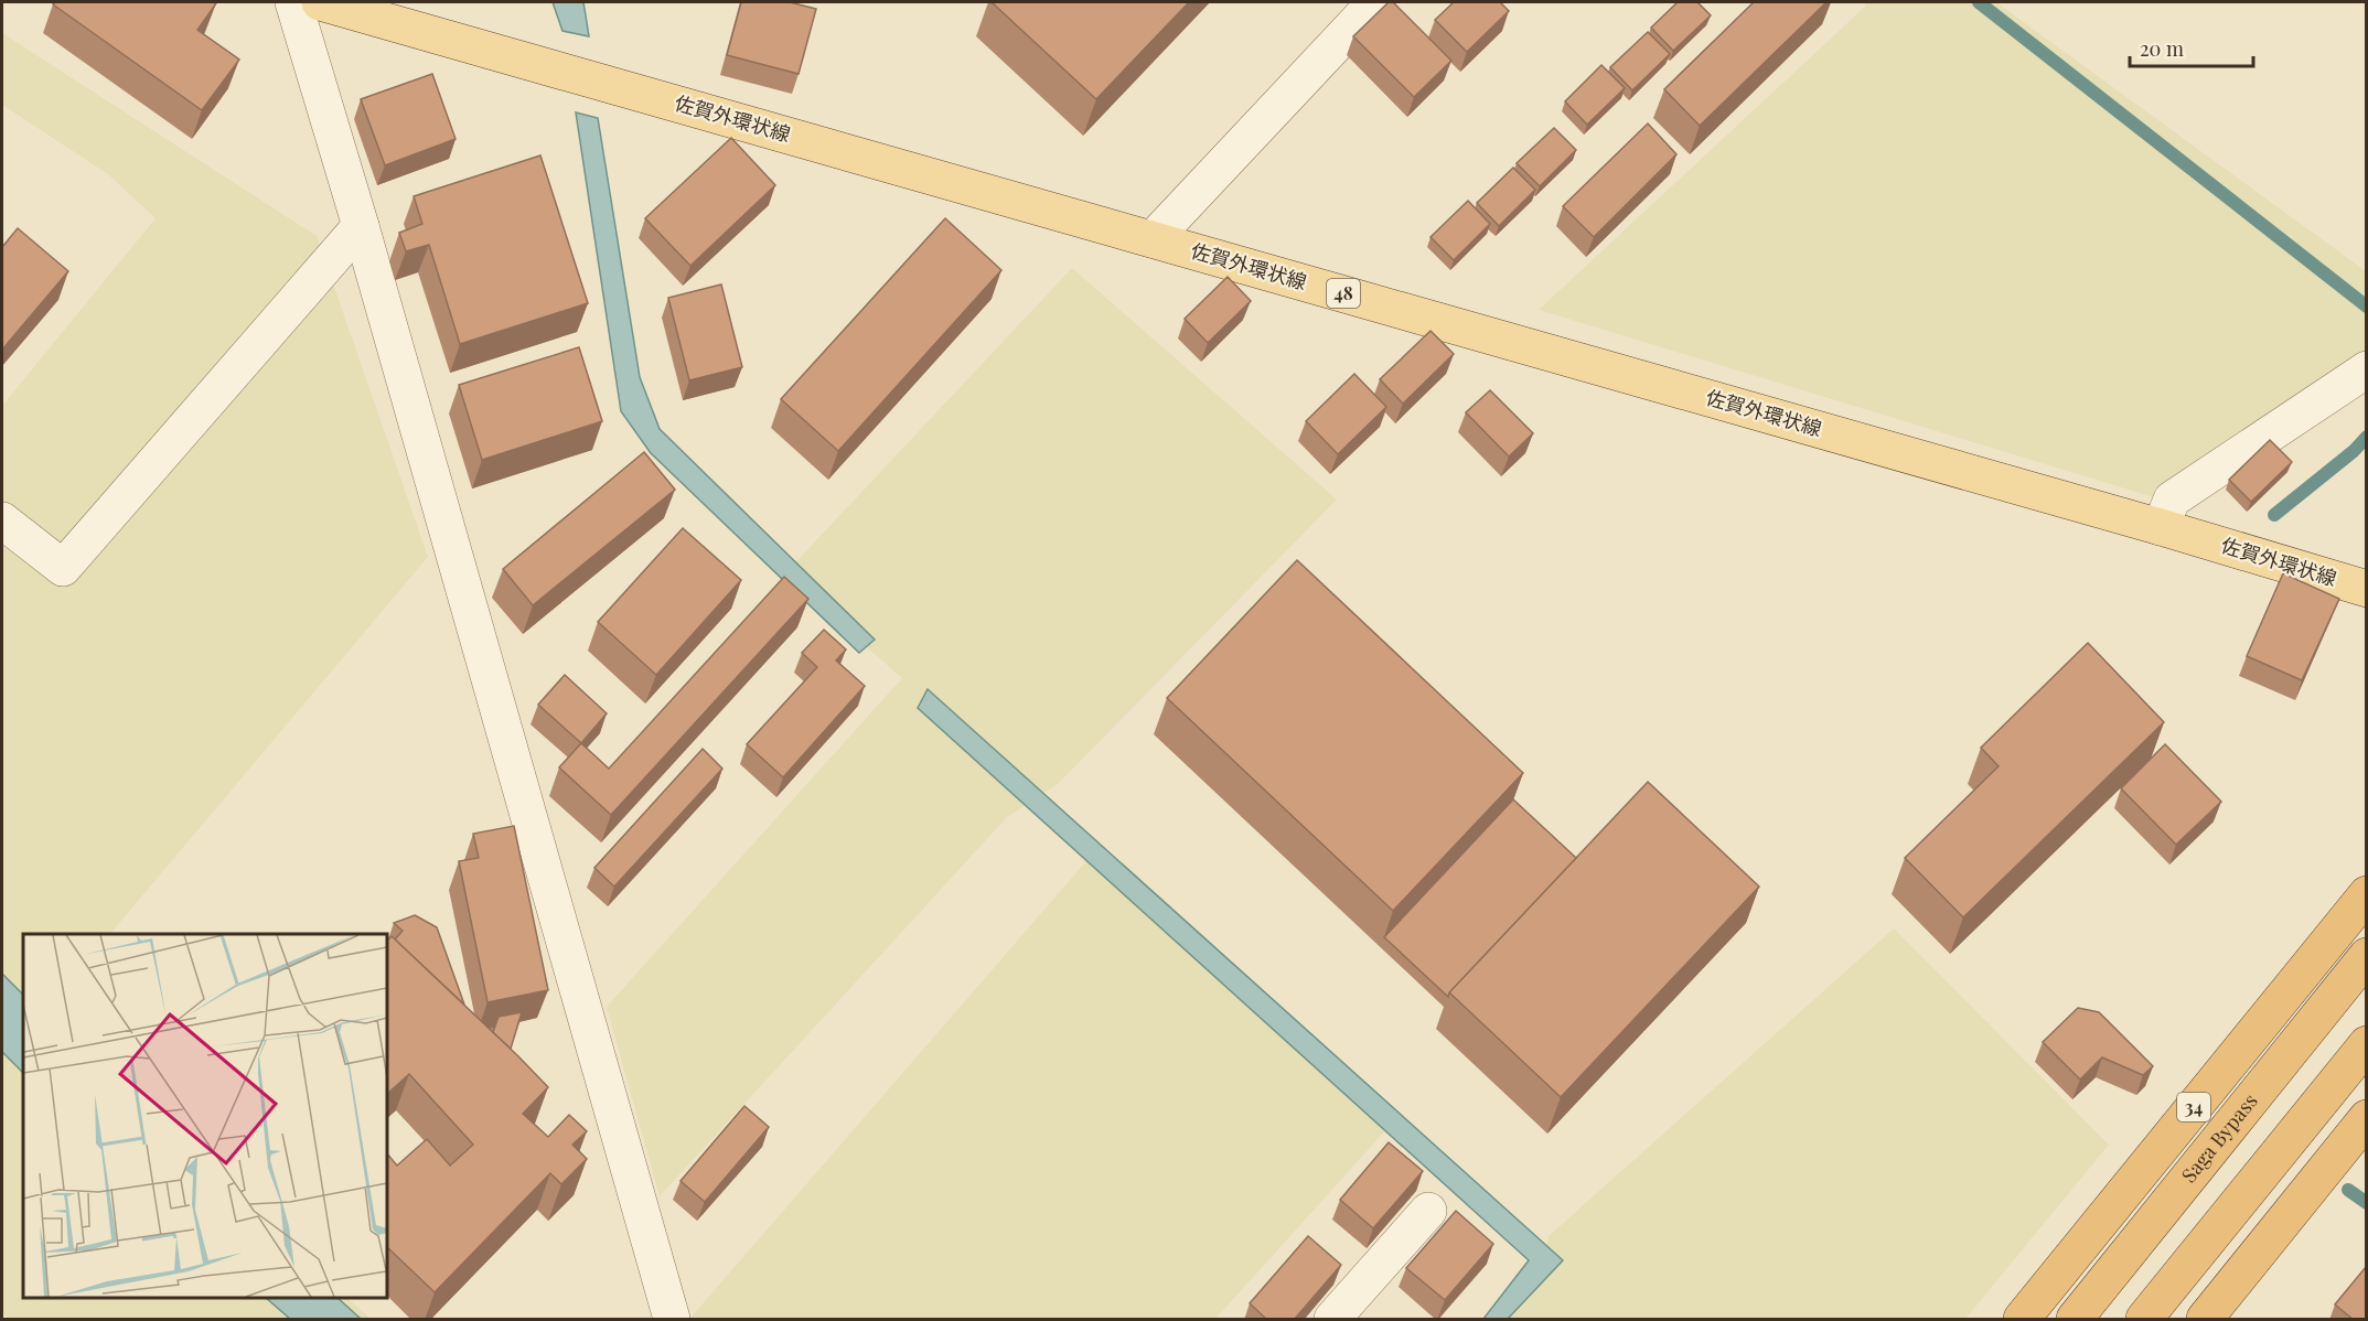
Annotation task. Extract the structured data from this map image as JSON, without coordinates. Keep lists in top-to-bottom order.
{
  "streets": {
    "highway": ["34", "Saga Bypass"],
    "main road": ["佐賀外環状線", "48"]
  },
  "scale_bar": "20 m"
}
